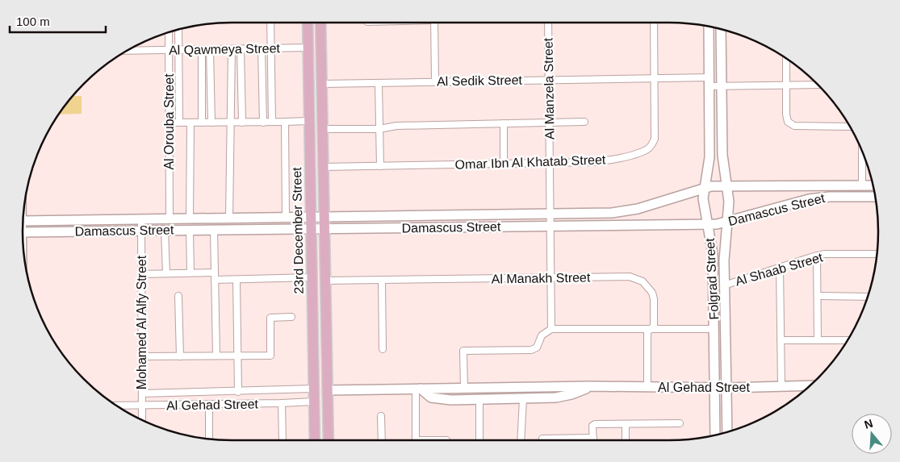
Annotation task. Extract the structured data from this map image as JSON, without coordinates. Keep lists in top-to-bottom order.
{
  "streets": {
    "main road": ["23rd December Street"],
    "street": [
      "Al Qawmeya Street",
      "Al Sedik Street",
      "Al Manzela Street",
      "Al Orouba Street",
      "Omar Ibn Al Khatab Street",
      "Damascus Street",
      "Al Shaab Street",
      "Al Manakh Street",
      "Folgrad Street",
      "Mohamed Al Alfy Street",
      "Al Gehad Street"
    ]
  },
  "crossings": [
    ["Al Qawmeya Street", "Al Orouba Street"],
    ["Al Qawmeya Street", "23rd December Street"],
    ["Al Sedik Street", "Al Manzela Street"],
    ["Al Sedik Street", "Omar Ibn Al Khatab Street"],
    ["Al Sedik Street", "23rd December Street"],
    ["Al Sedik Street", "Folgrad Street"],
    ["Al Manzela Street", "Omar Ibn Al Khatab Street"],
    ["Al Manzela Street", "Damascus Street"],
    ["Al Manzela Street", "Al Manakh Street"],
    ["Al Orouba Street", "Damascus Street"],
    ["Omar Ibn Al Khatab Street", "23rd December Street"],
    ["Damascus Street", "23rd December Street"],
    ["Damascus Street", "Folgrad Street"],
    ["Damascus Street", "Mohamed Al Alfy Street"],
    ["23rd December Street", "Al Manakh Street"],
    ["23rd December Street", "Al Gehad Street"],
    ["Al Shaab Street", "Folgrad Street"],
    ["Al Manakh Street", "Al Gehad Street"],
    ["Folgrad Street", "Al Gehad Street"],
    ["Mohamed Al Alfy Street", "Al Gehad Street"]
  ],
  "scale_bar": "100 m",
  "north": "top"
}
